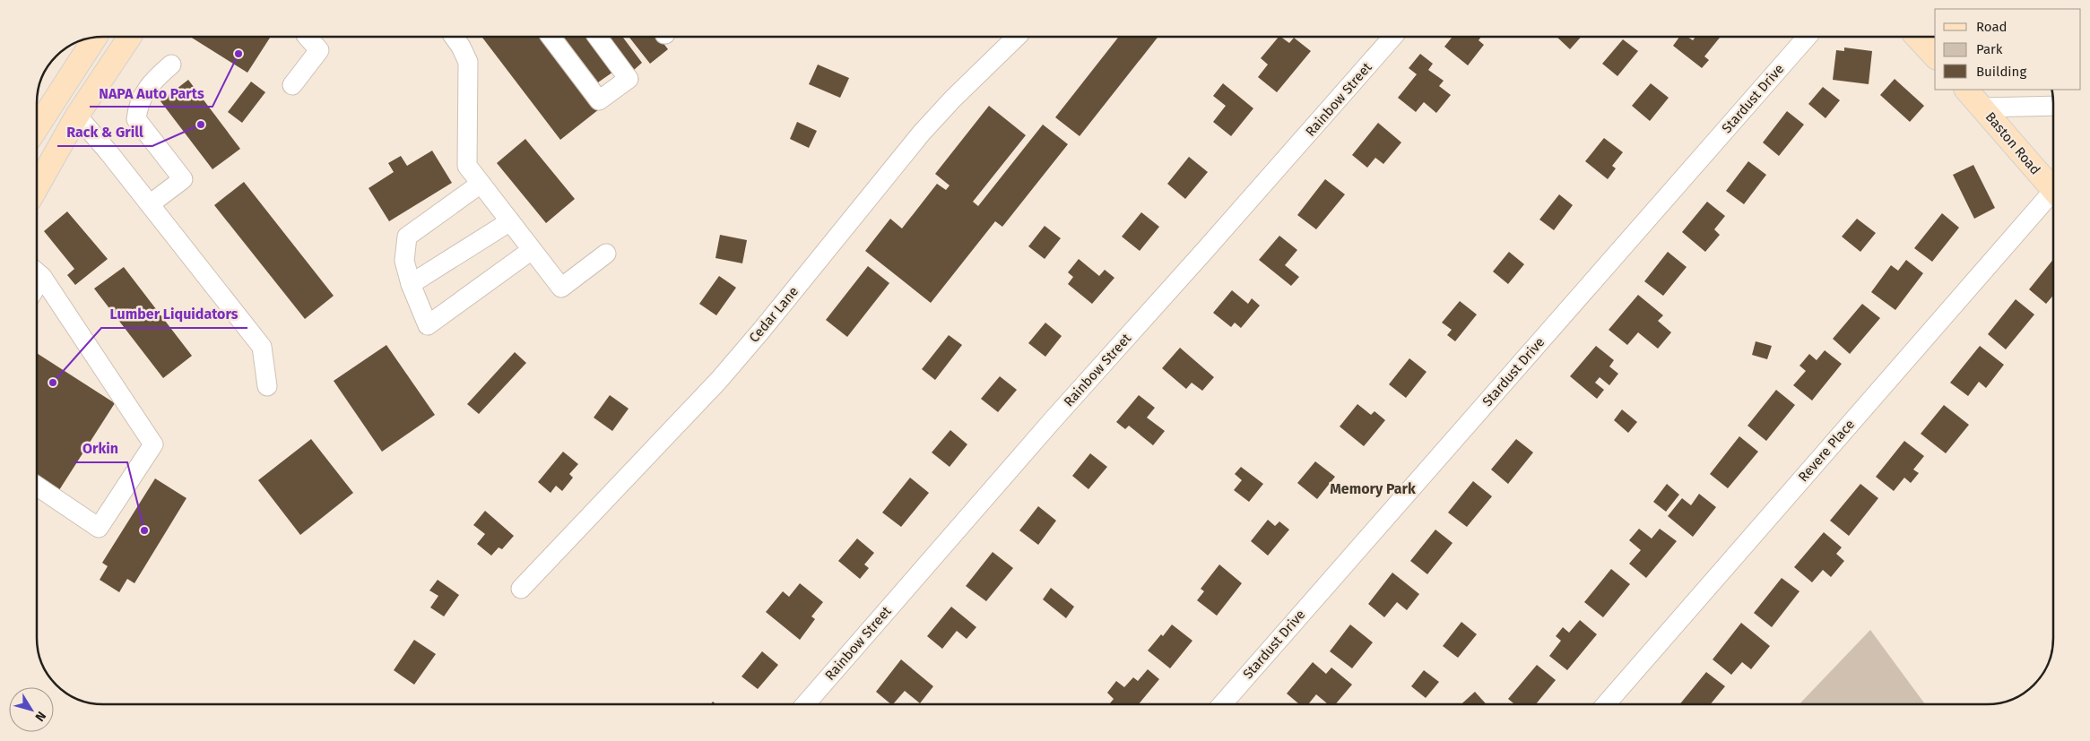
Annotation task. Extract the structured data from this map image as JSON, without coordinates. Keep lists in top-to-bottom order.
{
  "streets": {
    "main road": ["Baston Road"],
    "street": [
      "Stardust Drive",
      "Rainbow Street",
      "Cedar Lane",
      "Revere Place"
    ]
  },
  "districts": ["Memory Park"],
  "places": [
    "NAPA Auto Parts",
    "Rack & Grill",
    "Lumber Liquidators",
    "Orkin"
  ],
  "legend": ["Road", "Park", "Building"],
  "north": "bottom right"
}
